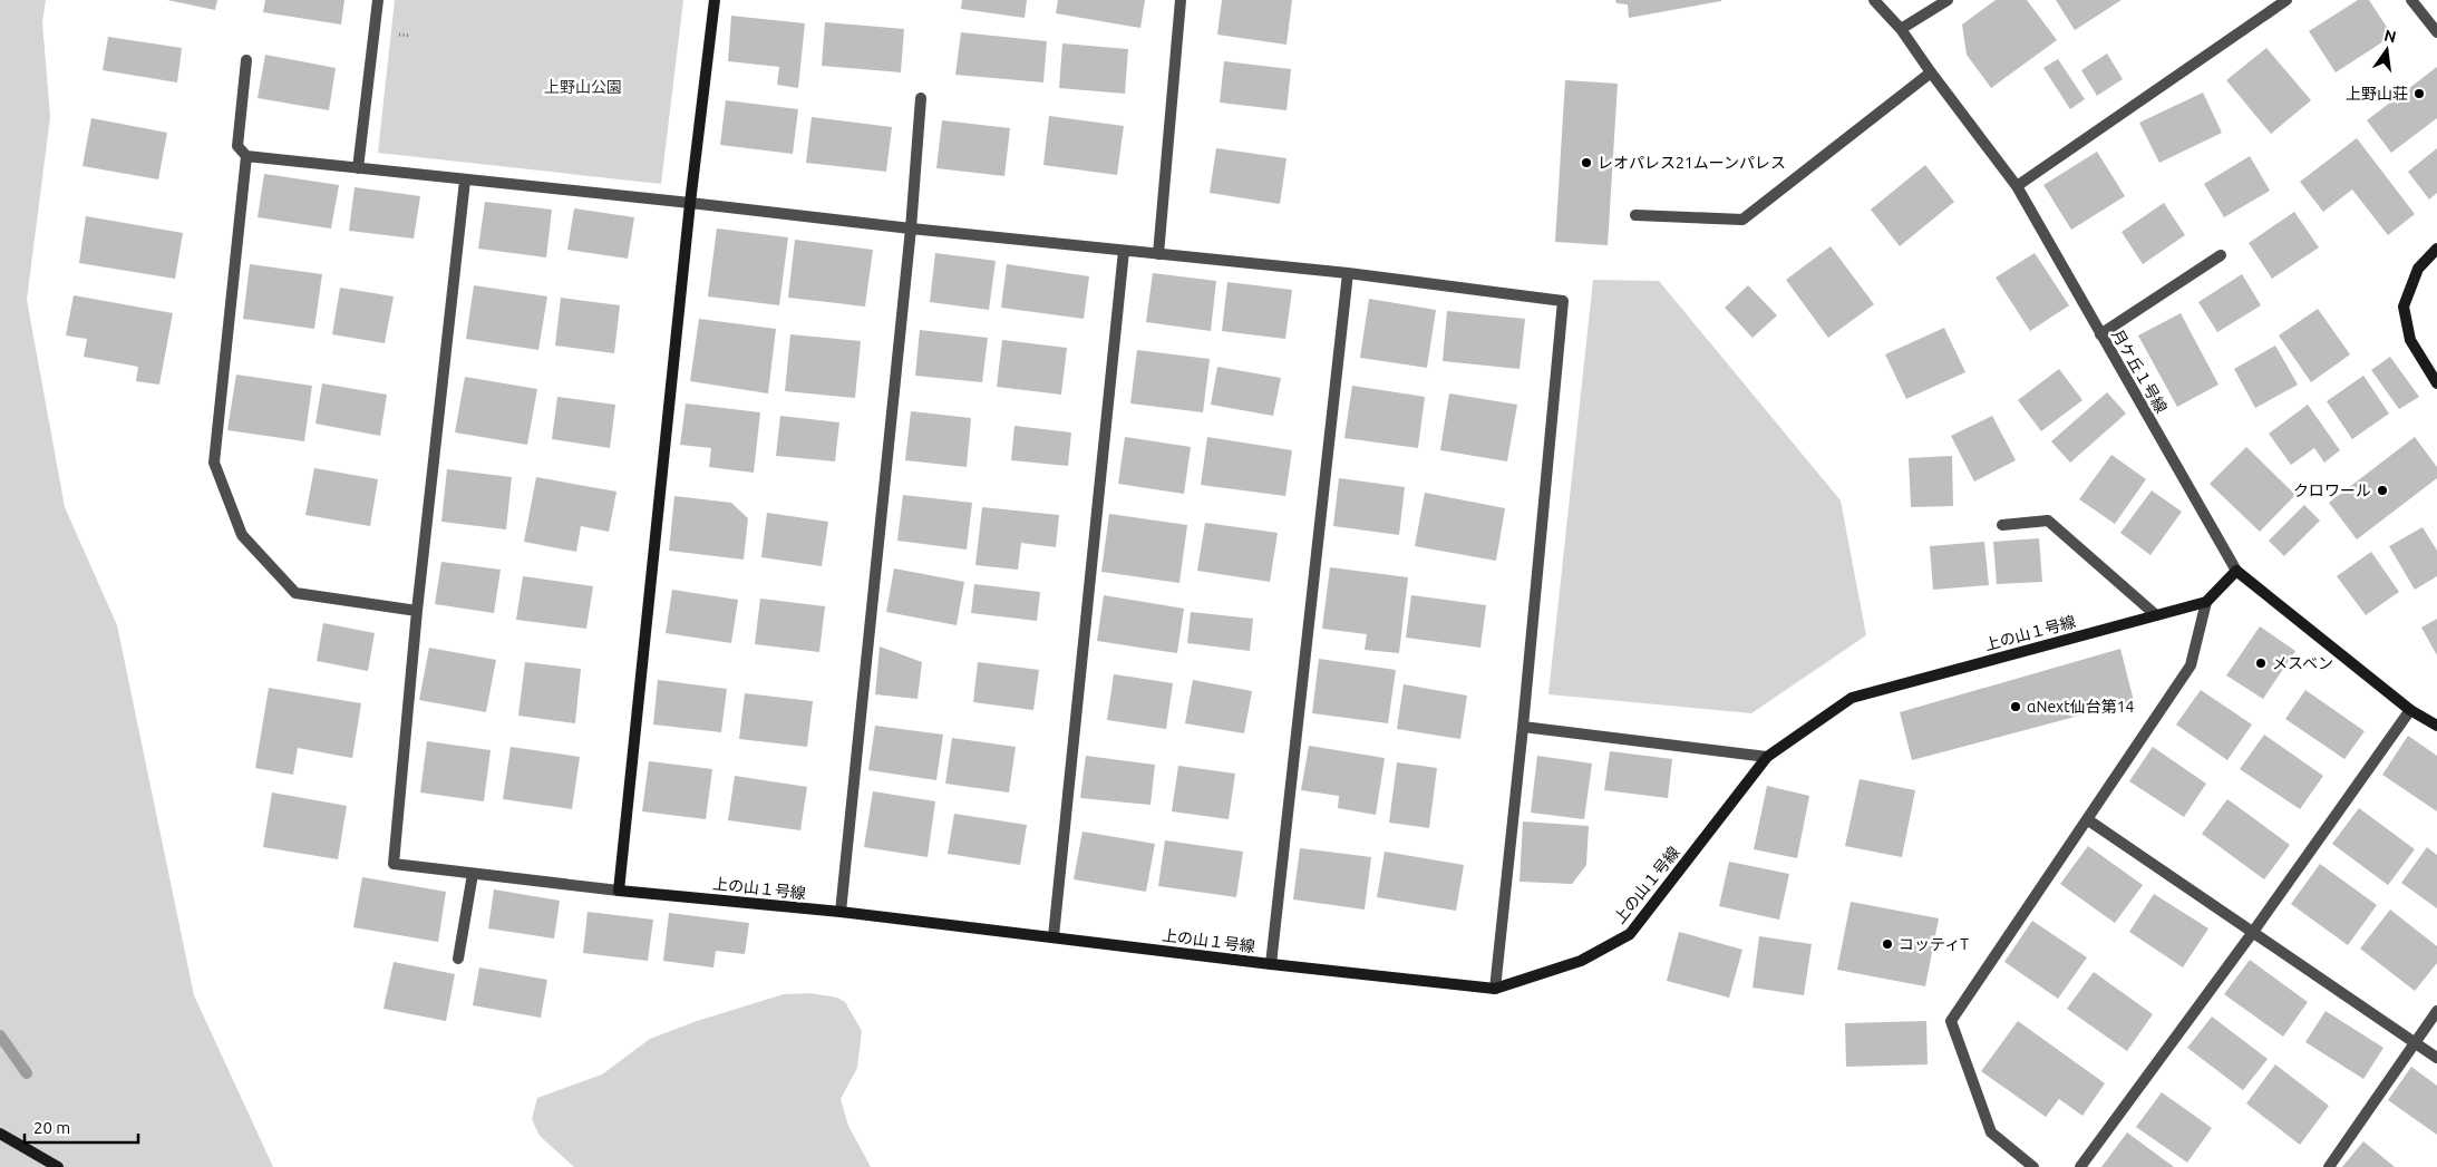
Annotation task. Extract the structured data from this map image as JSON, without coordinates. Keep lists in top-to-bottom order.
{
  "streets": {
    "street": ["月ケ丘１号線", "上の山１号線"]
  },
  "parks": ["上野山公園"],
  "places": [
    "上野山荘",
    "レオパレス21ムーンパレス",
    "クロワール",
    "メスベン",
    "αNext仙台第14",
    "コッティT"
  ],
  "scale_bar": "20 m",
  "north": "top"
}
